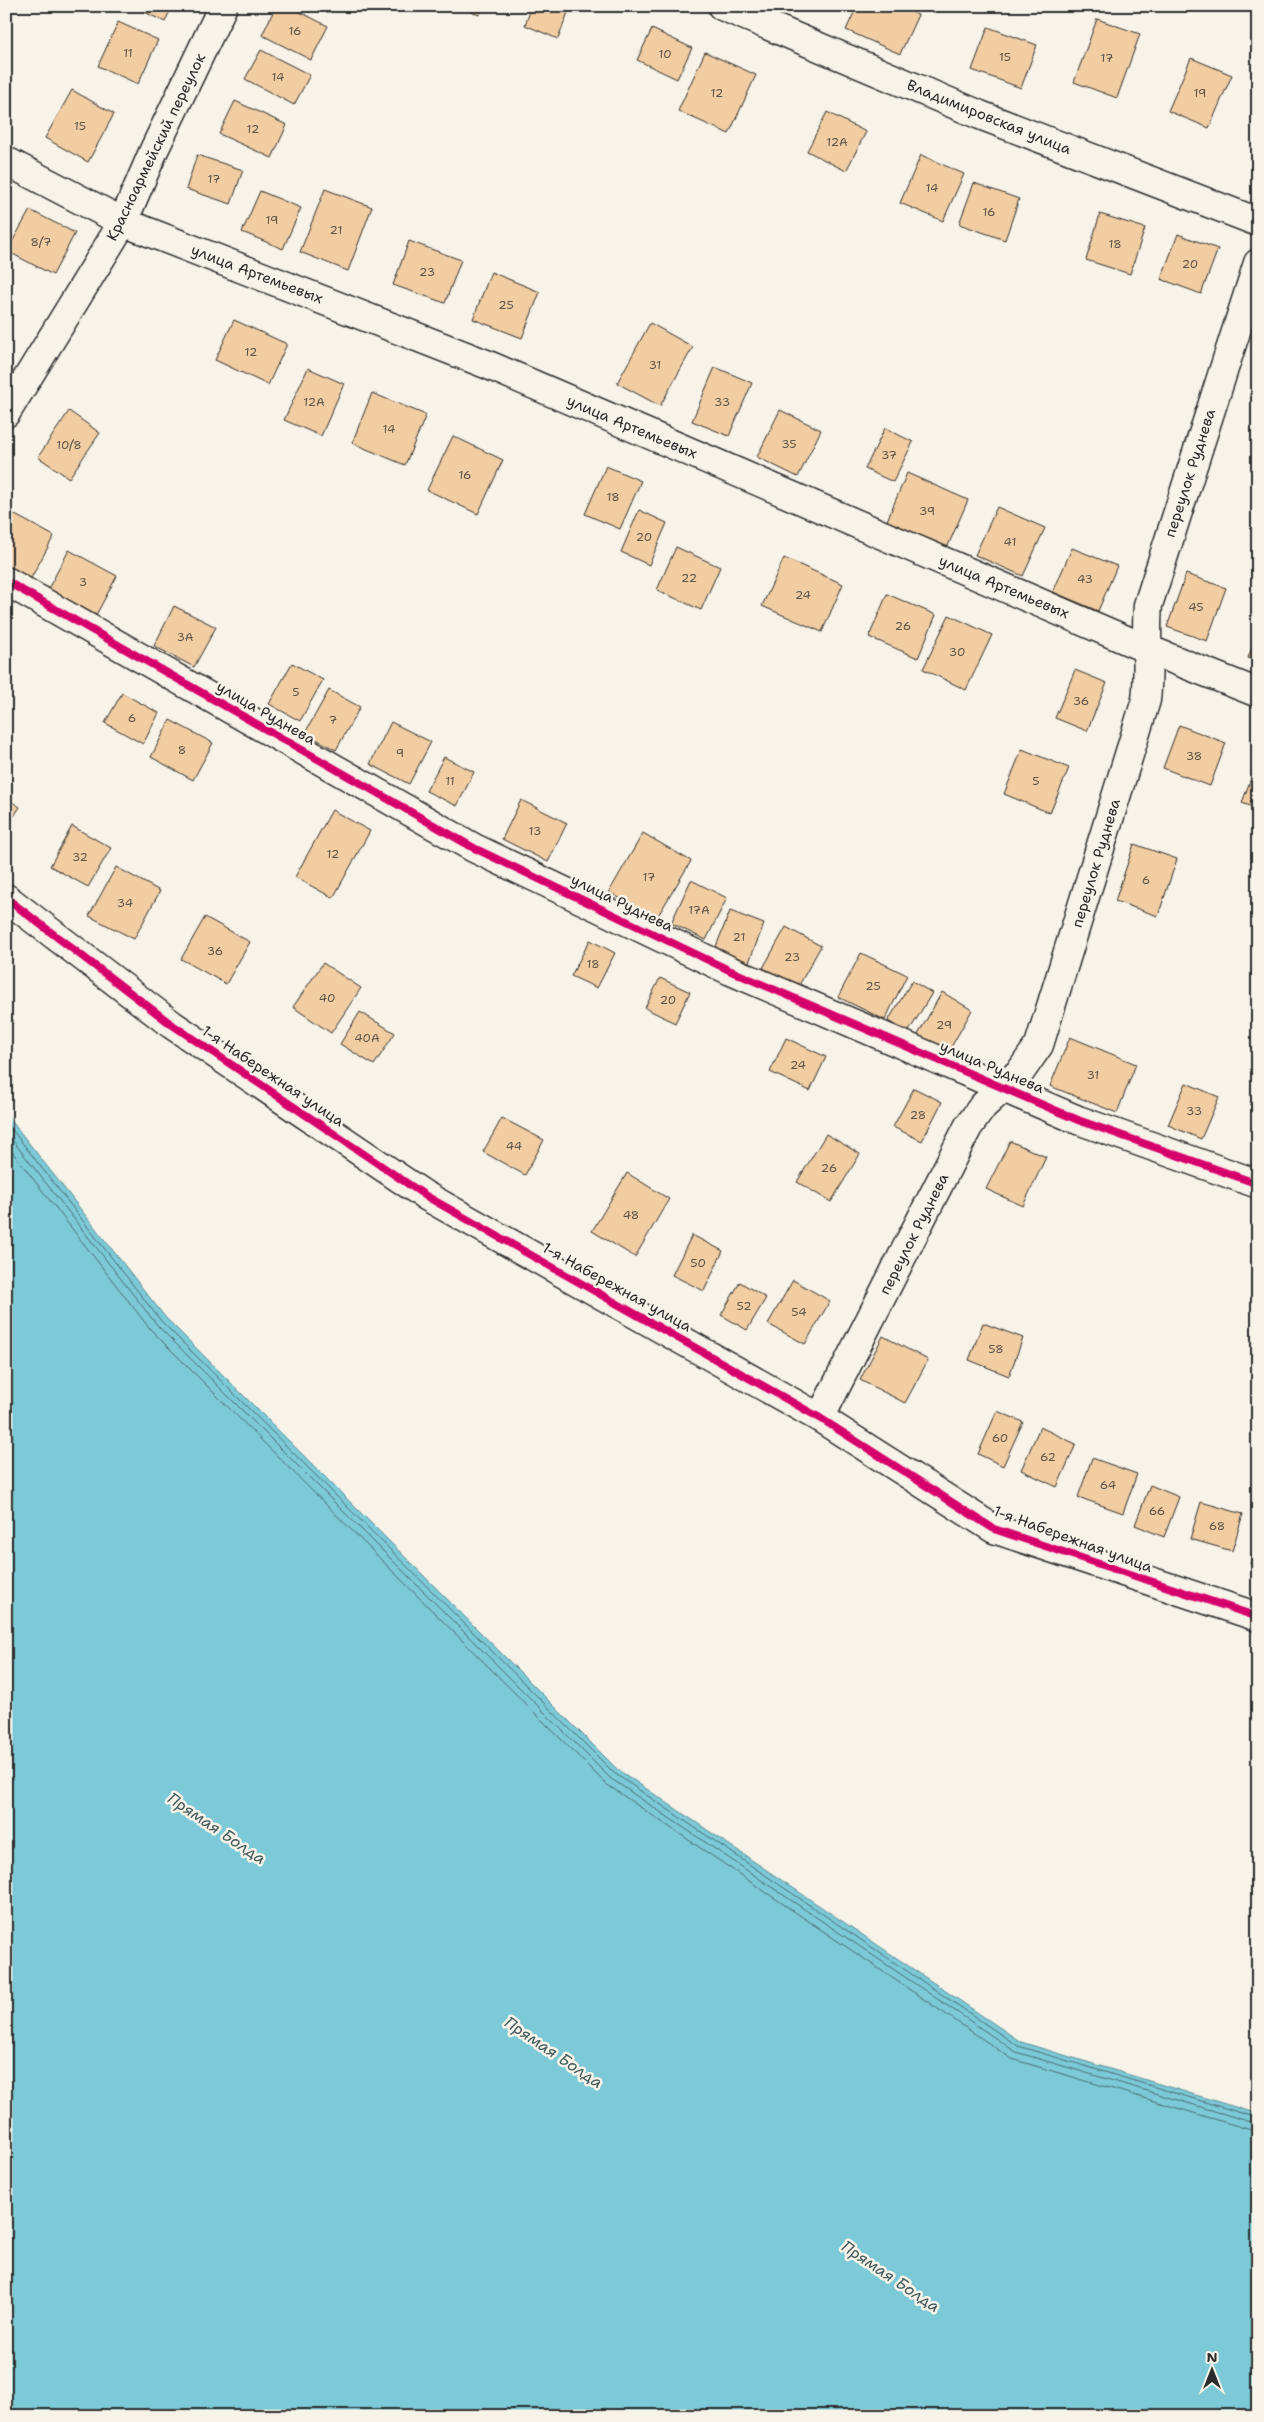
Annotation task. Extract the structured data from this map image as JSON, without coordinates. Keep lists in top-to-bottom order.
{
  "streets": {
    "street": [
      "Владимировская улица",
      "Красноармейский переулок",
      "улица Артемьевых",
      "переулок Руднева",
      "улица Руднева",
      "1-я Набережная улица"
    ]
  },
  "crossings": [
    ["Красноармейский переулок", "улица Артемьевых"],
    ["улица Артемьевых", "переулок Руднева"],
    ["переулок Руднева", "улица Руднева"],
    ["переулок Руднева", "1-я Набережная улица"]
  ],
  "water": ["Прямая Болда"],
  "house_numbers": [
    "16",
    "11",
    "10",
    "15",
    "17",
    "14",
    "12",
    "19",
    "15",
    "12",
    "12А",
    "17",
    "14",
    "16",
    "19",
    "21",
    "8/7",
    "18",
    "20",
    "23",
    "25",
    "12",
    "31",
    "12А",
    "33",
    "14",
    "35",
    "10/8",
    "37",
    "16",
    "18",
    "39",
    "20",
    "41",
    "22",
    "43",
    "3",
    "24",
    "45",
    "26",
    "3А",
    "30",
    "5",
    "36",
    "6",
    "7",
    "8",
    "9",
    "38",
    "11",
    "5",
    "13",
    "12",
    "32",
    "17",
    "6",
    "34",
    "17А",
    "21",
    "36",
    "23",
    "18",
    "25",
    "40",
    "20",
    "29",
    "40А",
    "24",
    "31",
    "33",
    "28",
    "44",
    "26",
    "48",
    "50",
    "52",
    "54",
    "58",
    "60",
    "62",
    "64",
    "66",
    "68"
  ],
  "north": "top"
}
